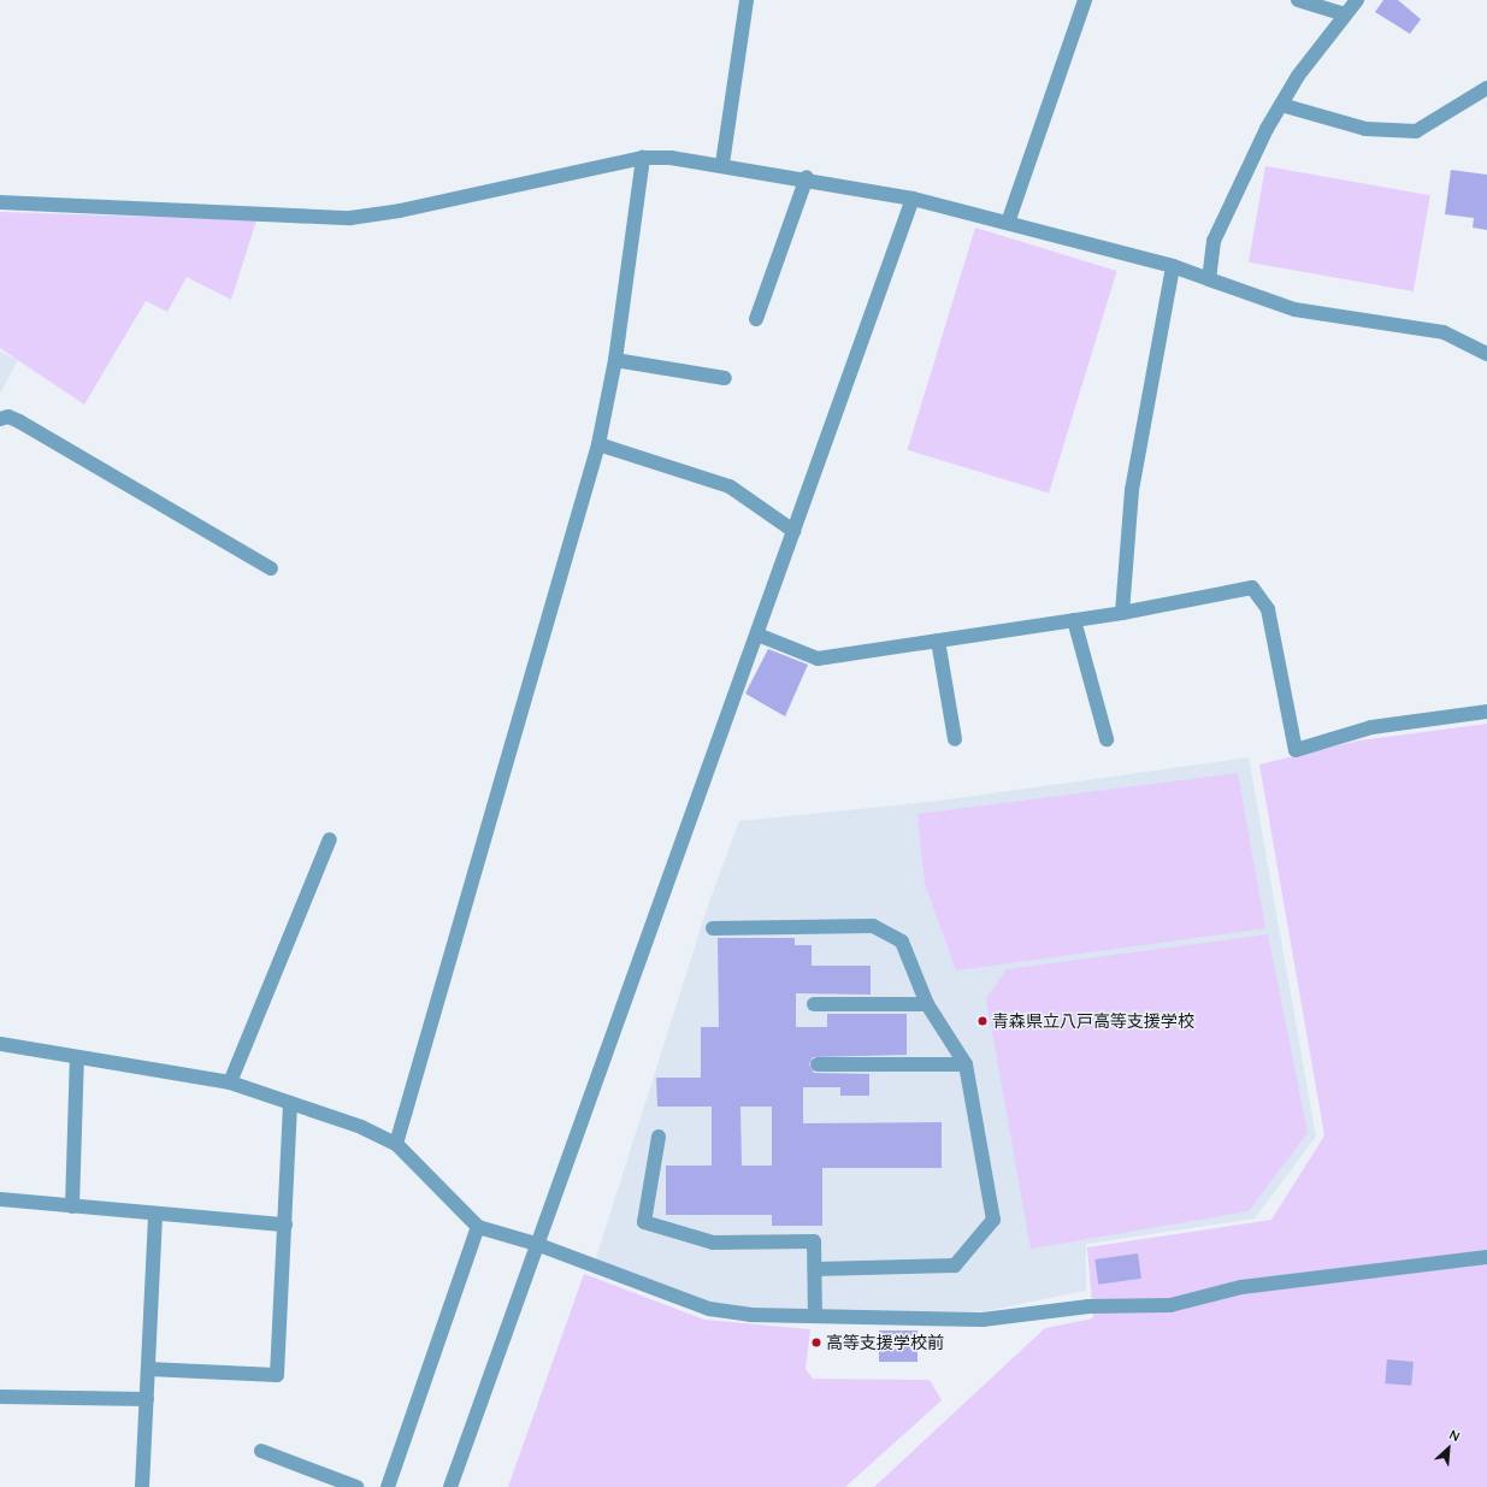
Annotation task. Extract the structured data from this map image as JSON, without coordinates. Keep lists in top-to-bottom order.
{
  "places": ["青森県立八戸高等支援学校", "高等支援学校前"],
  "north": "top right"
}
